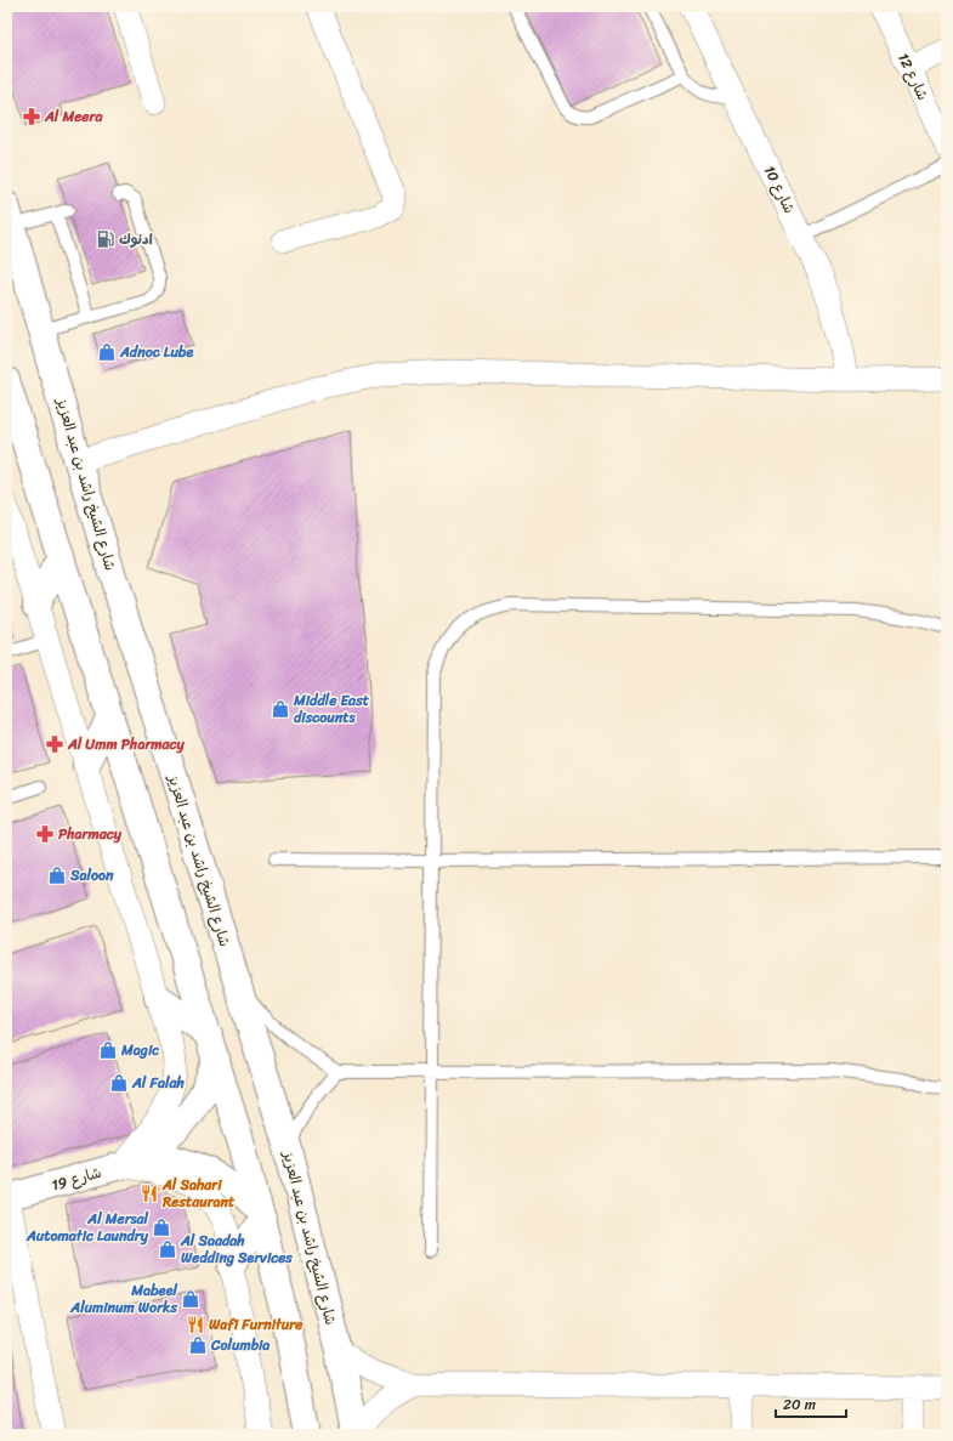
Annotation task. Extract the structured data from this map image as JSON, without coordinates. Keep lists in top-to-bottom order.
{
  "streets": {
    "main road": ["شارع الشيخ راشد بن عبد العزيز", "شارع 19"],
    "street": ["شارع 12", "شارع 10"]
  },
  "places": {
    "pharmacy": ["Al Meera", "Al Umm Pharmacy", "Pharmacy"],
    "fuel station": ["ادنوك"],
    "shop": [
      "Adnoc Lube",
      "Middle East discounts",
      "Saloon",
      "Magic",
      "Al Falah",
      "Al Mersal Automatic Laundry",
      "Al Saadah Wedding Services",
      "Mabeel Aluminum Works",
      "Columbia"
    ],
    "restaurant": ["Al Sahari Restaurant", "Wafi Furniture"]
  },
  "scale_bar": "20 m"
}
